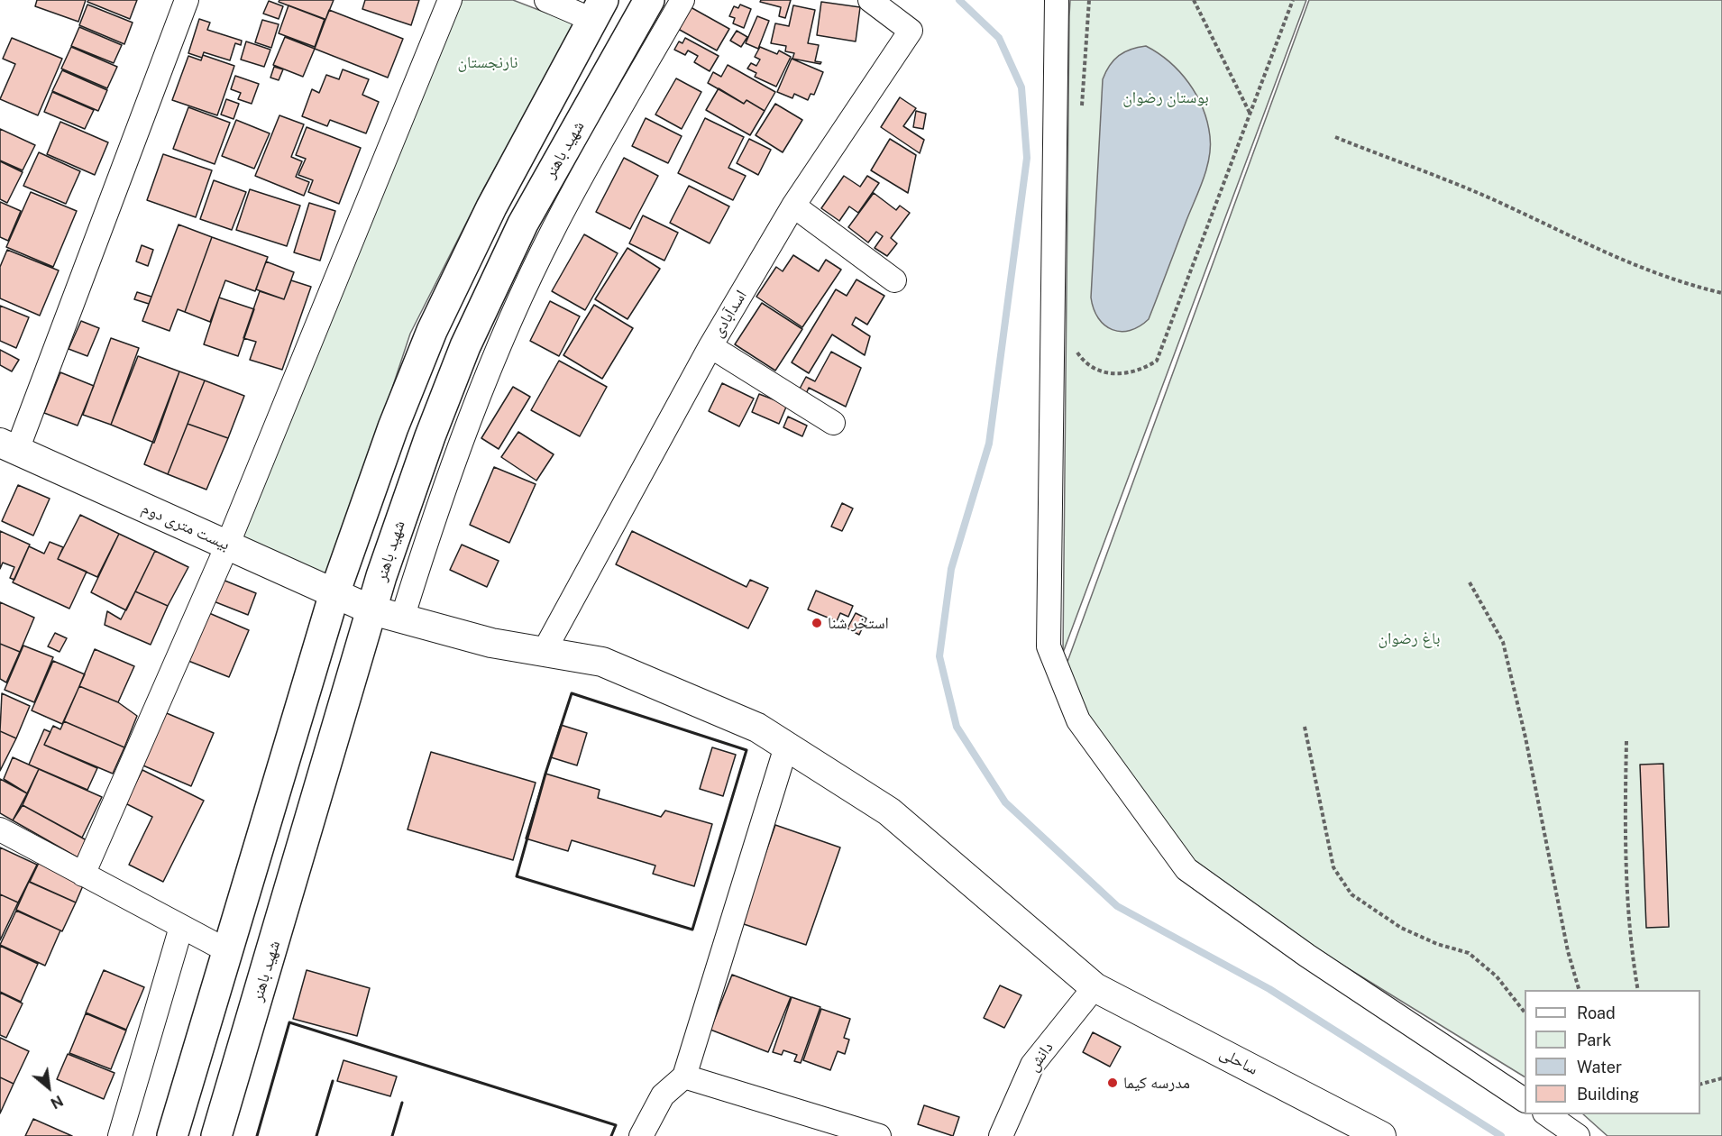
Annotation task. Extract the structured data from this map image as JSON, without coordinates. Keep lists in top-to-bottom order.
{
  "streets": {
    "main road": ["شهید باهنر"],
    "street": [
      "اسدآبادی",
      "بیست متری دوم",
      "دانش",
      "ساحلی"
    ]
  },
  "crossings": [
    ["شهید باهنر", "بیست متری دوم"],
    ["اسدآبادی", "بیست متری دوم"],
    ["بیست متری دوم", "ساحلی"],
    ["دانش", "ساحلی"]
  ],
  "parks": ["نارنجستان", "بوستان رضوان", "باغ رضوان"],
  "places": ["استخر شنا", "مدرسه کیما"],
  "legend": [
    "Road",
    "Park",
    "Water",
    "Building"
  ],
  "north": "bottom right"
}
